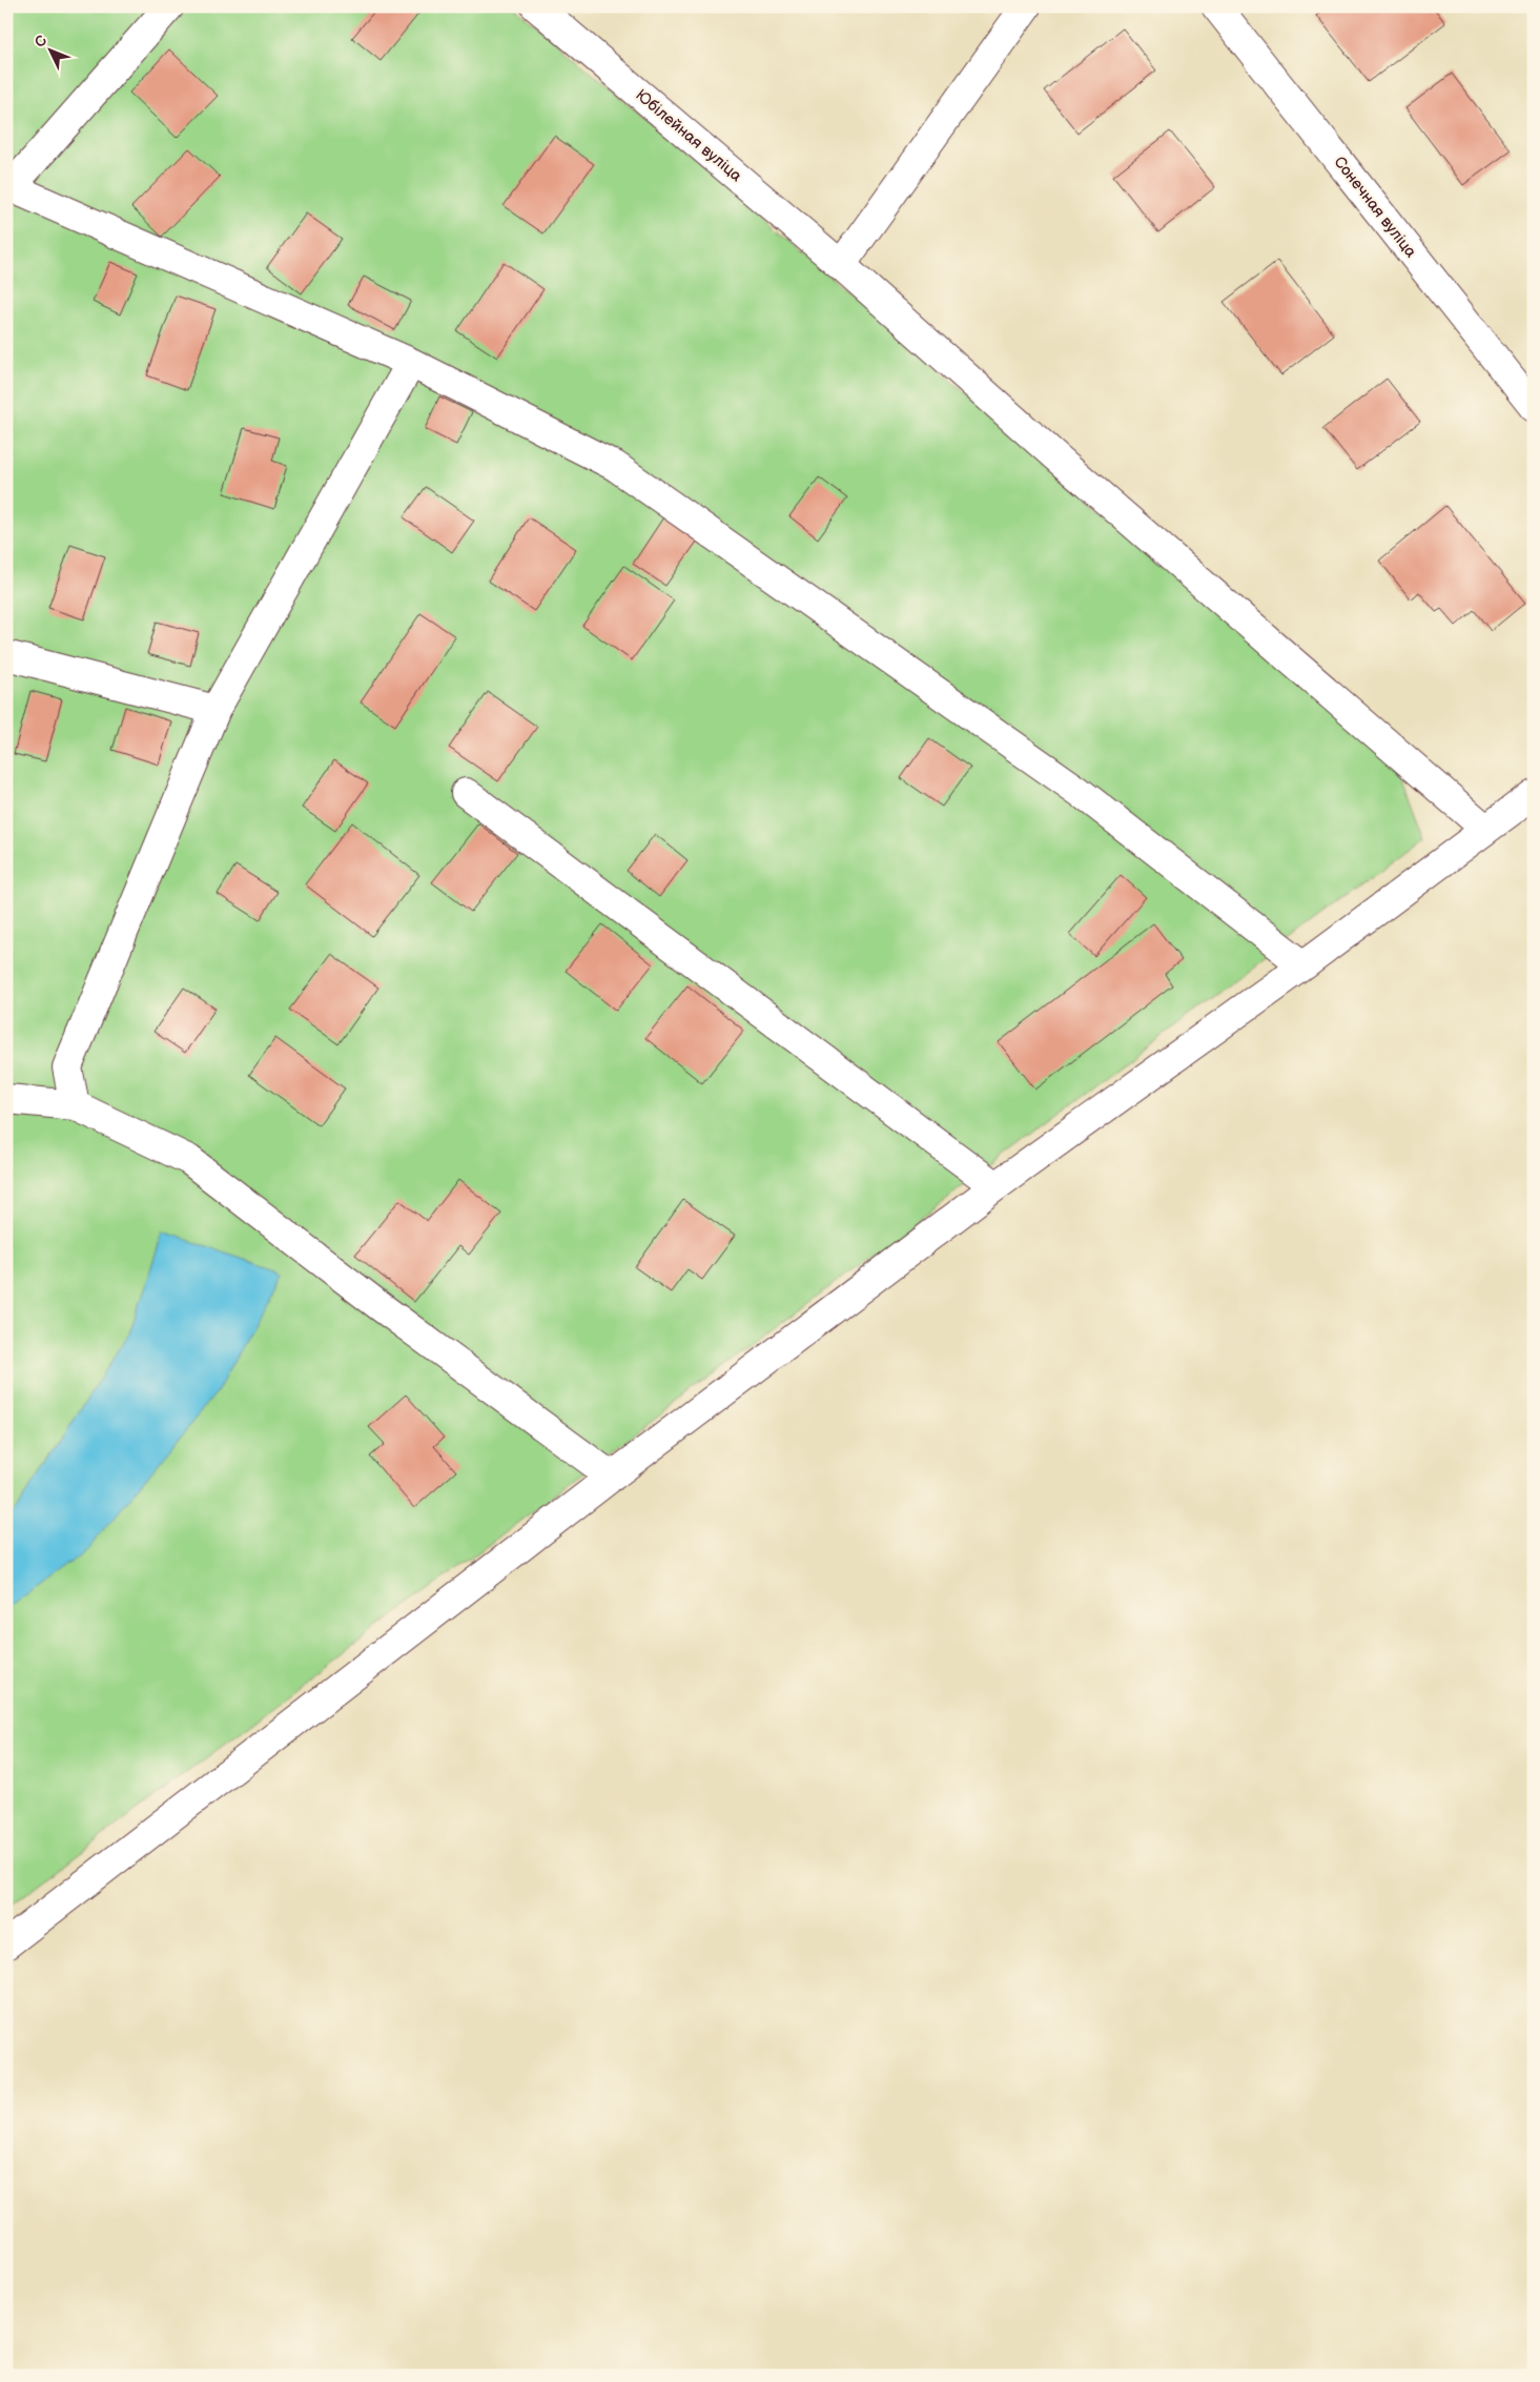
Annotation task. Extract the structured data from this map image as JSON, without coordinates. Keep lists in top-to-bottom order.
{
  "streets": {
    "street": ["Юбілейная вуліца", "Сонечная вуліца"]
  },
  "north": "top left"
}
